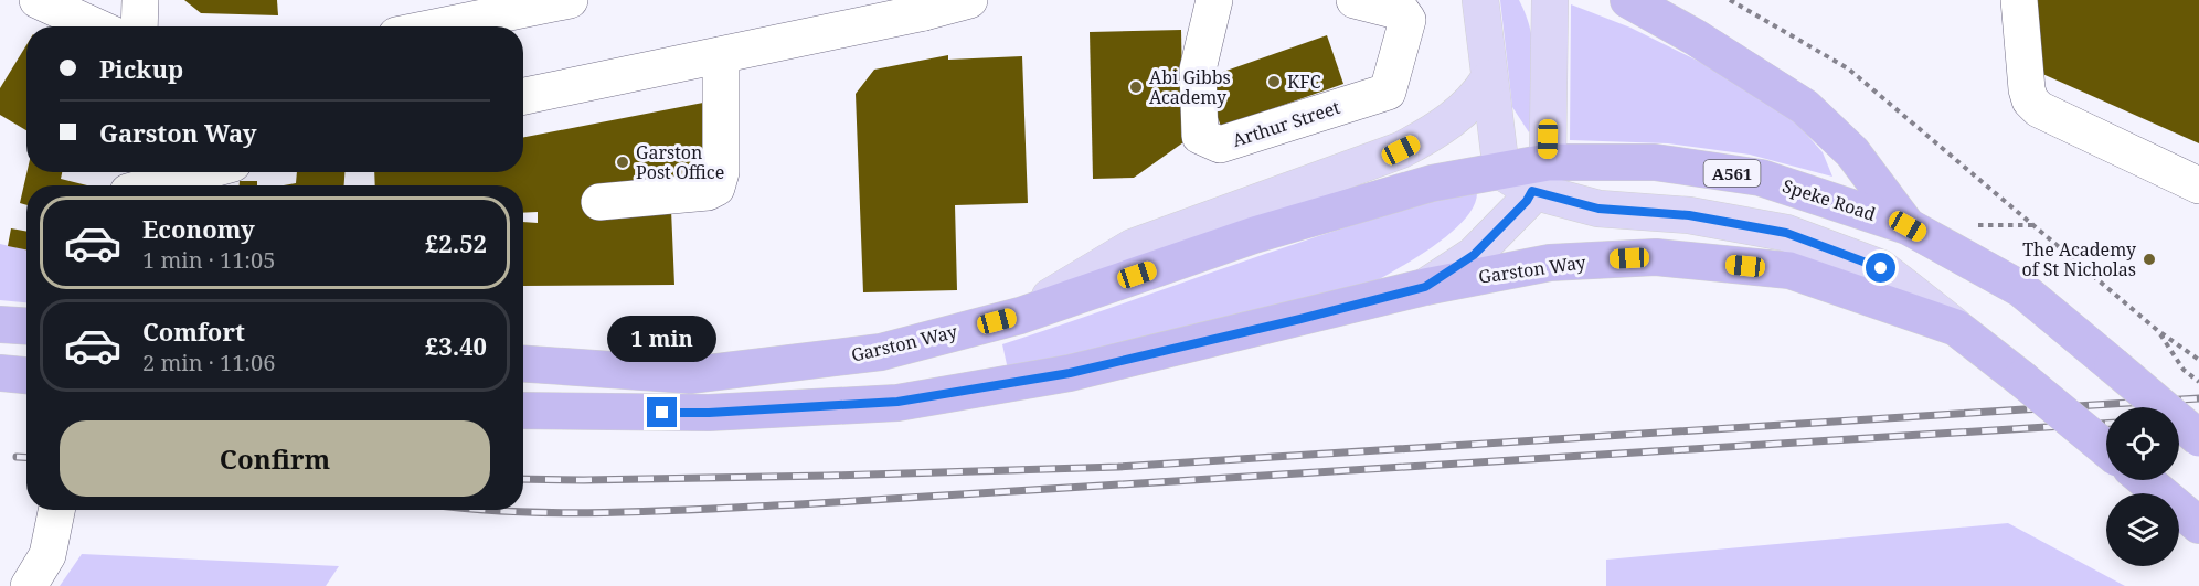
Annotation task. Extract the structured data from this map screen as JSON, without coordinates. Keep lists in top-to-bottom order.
{
  "streets": {
    "highway": ["A561", "Speke Road", "Garston Way"],
    "street": ["Arthur Street"]
  },
  "crossings": [
    ["A561", "Speke Road"],
    ["A561", "Garston Way"],
    ["Speke Road", "Garston Way"]
  ],
  "places": [
    "KFC",
    "Abi Gibbs Academy",
    "Garston Post Office",
    "The Academy of St Nicholas"
  ],
  "page": {
    "banner": ["Pickup", "Garston Way"],
    "list": [
      {
        "name": "Economy",
        "note": "1 min · 11:05",
        "value": "£2.52"
      },
      {
        "name": "Comfort",
        "note": "2 min · 11:06",
        "value": "£3.40"
      }
    ],
    "bubble": "1 min",
    "buttons": "Confirm"
  }
}
